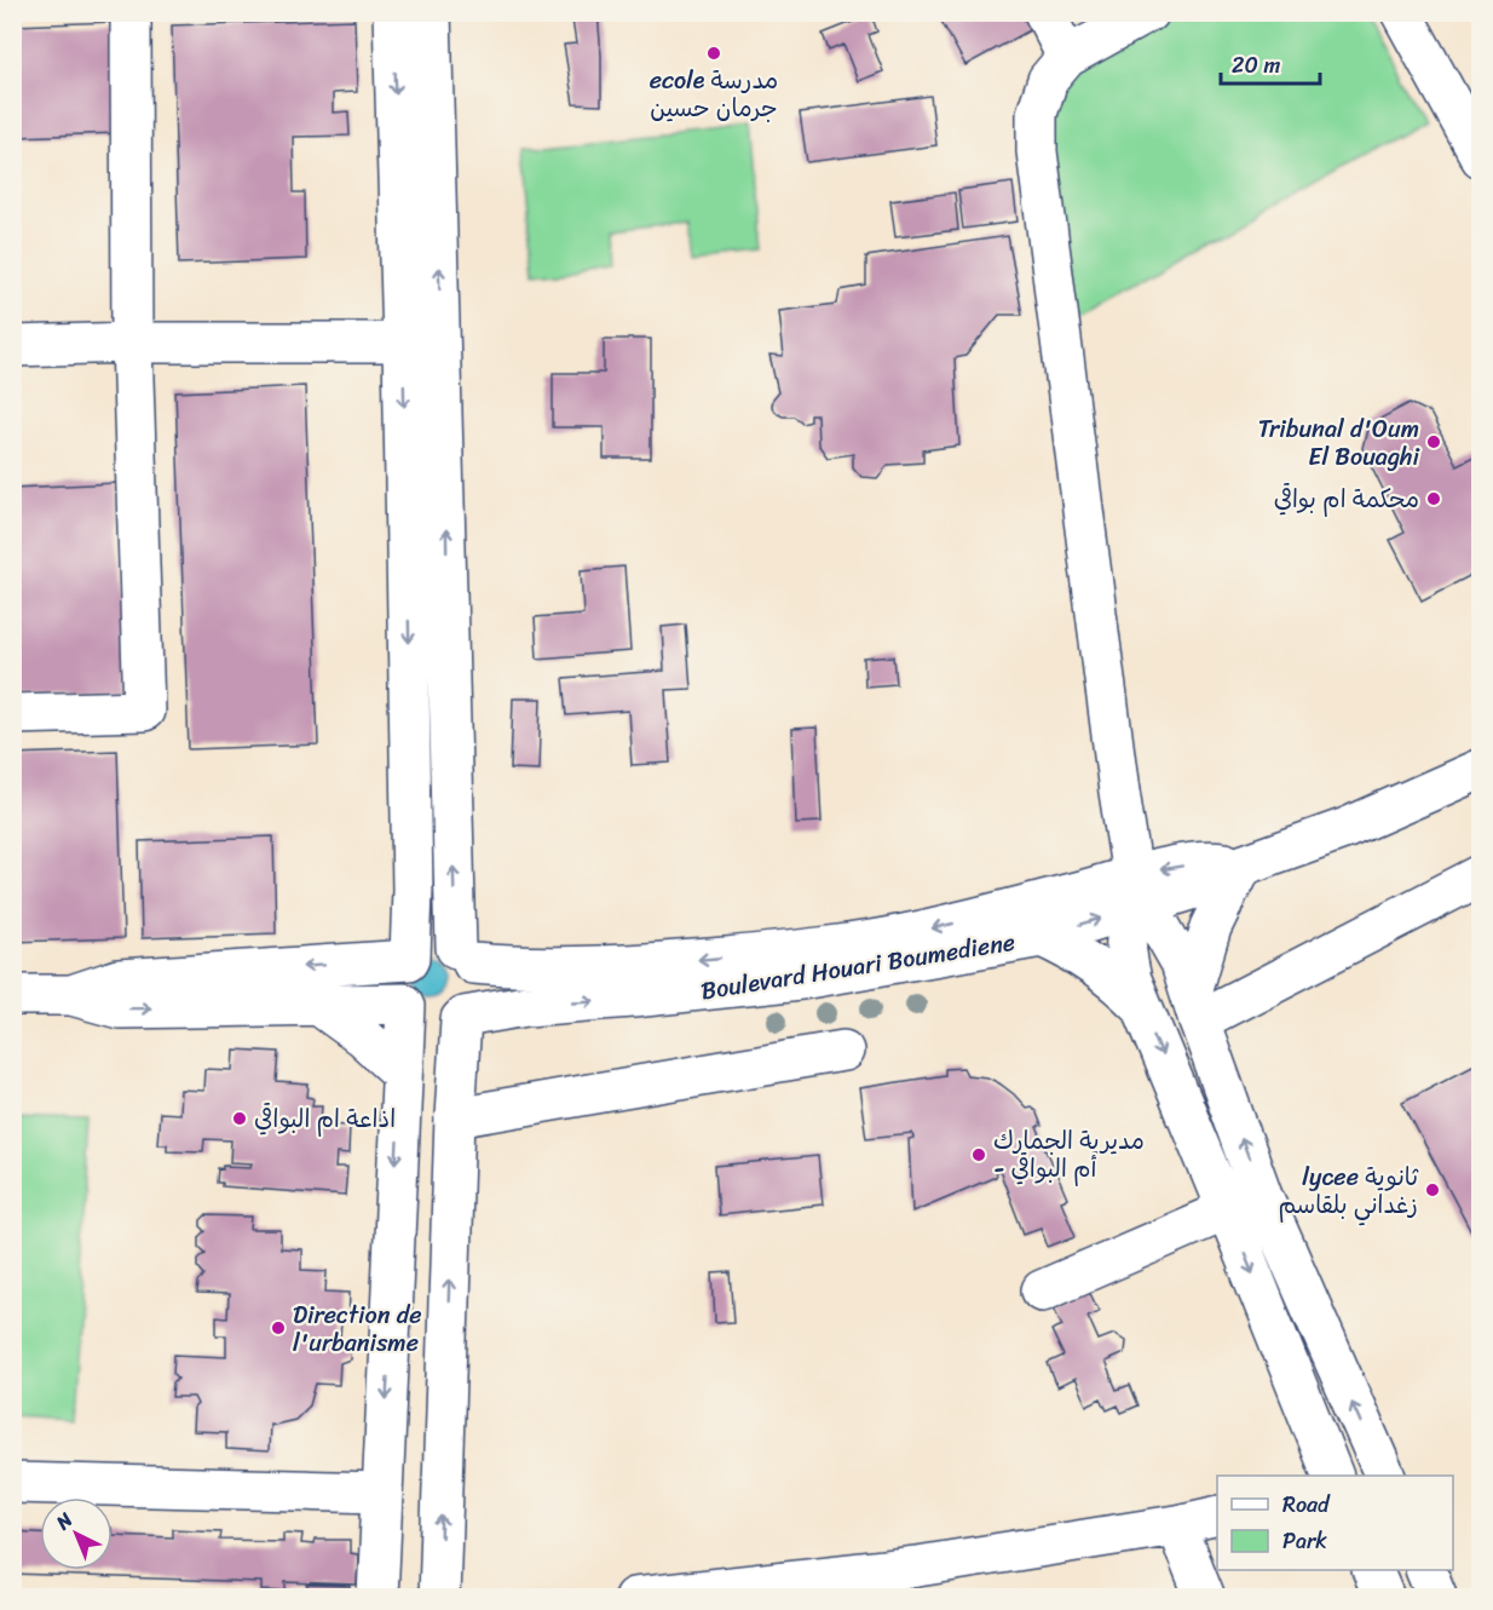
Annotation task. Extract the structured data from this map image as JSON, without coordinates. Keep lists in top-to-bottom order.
{
  "streets": {
    "main road": ["Boulevard Houari Boumediene"]
  },
  "places": [
    "ecole مدرسة جرمان حسين",
    "Tribunal d'Oum El Bouaghi",
    "محكمة ام بواقي",
    "اذاعة ام البواقي",
    "مديرية الجمارك - أم البواقي",
    "lycee ثانوية زغداني بلقاسم",
    "Direction de l'urbanisme"
  ],
  "legend": ["Road", "Park"],
  "scale_bar": "20 m",
  "north": "top left"
}
